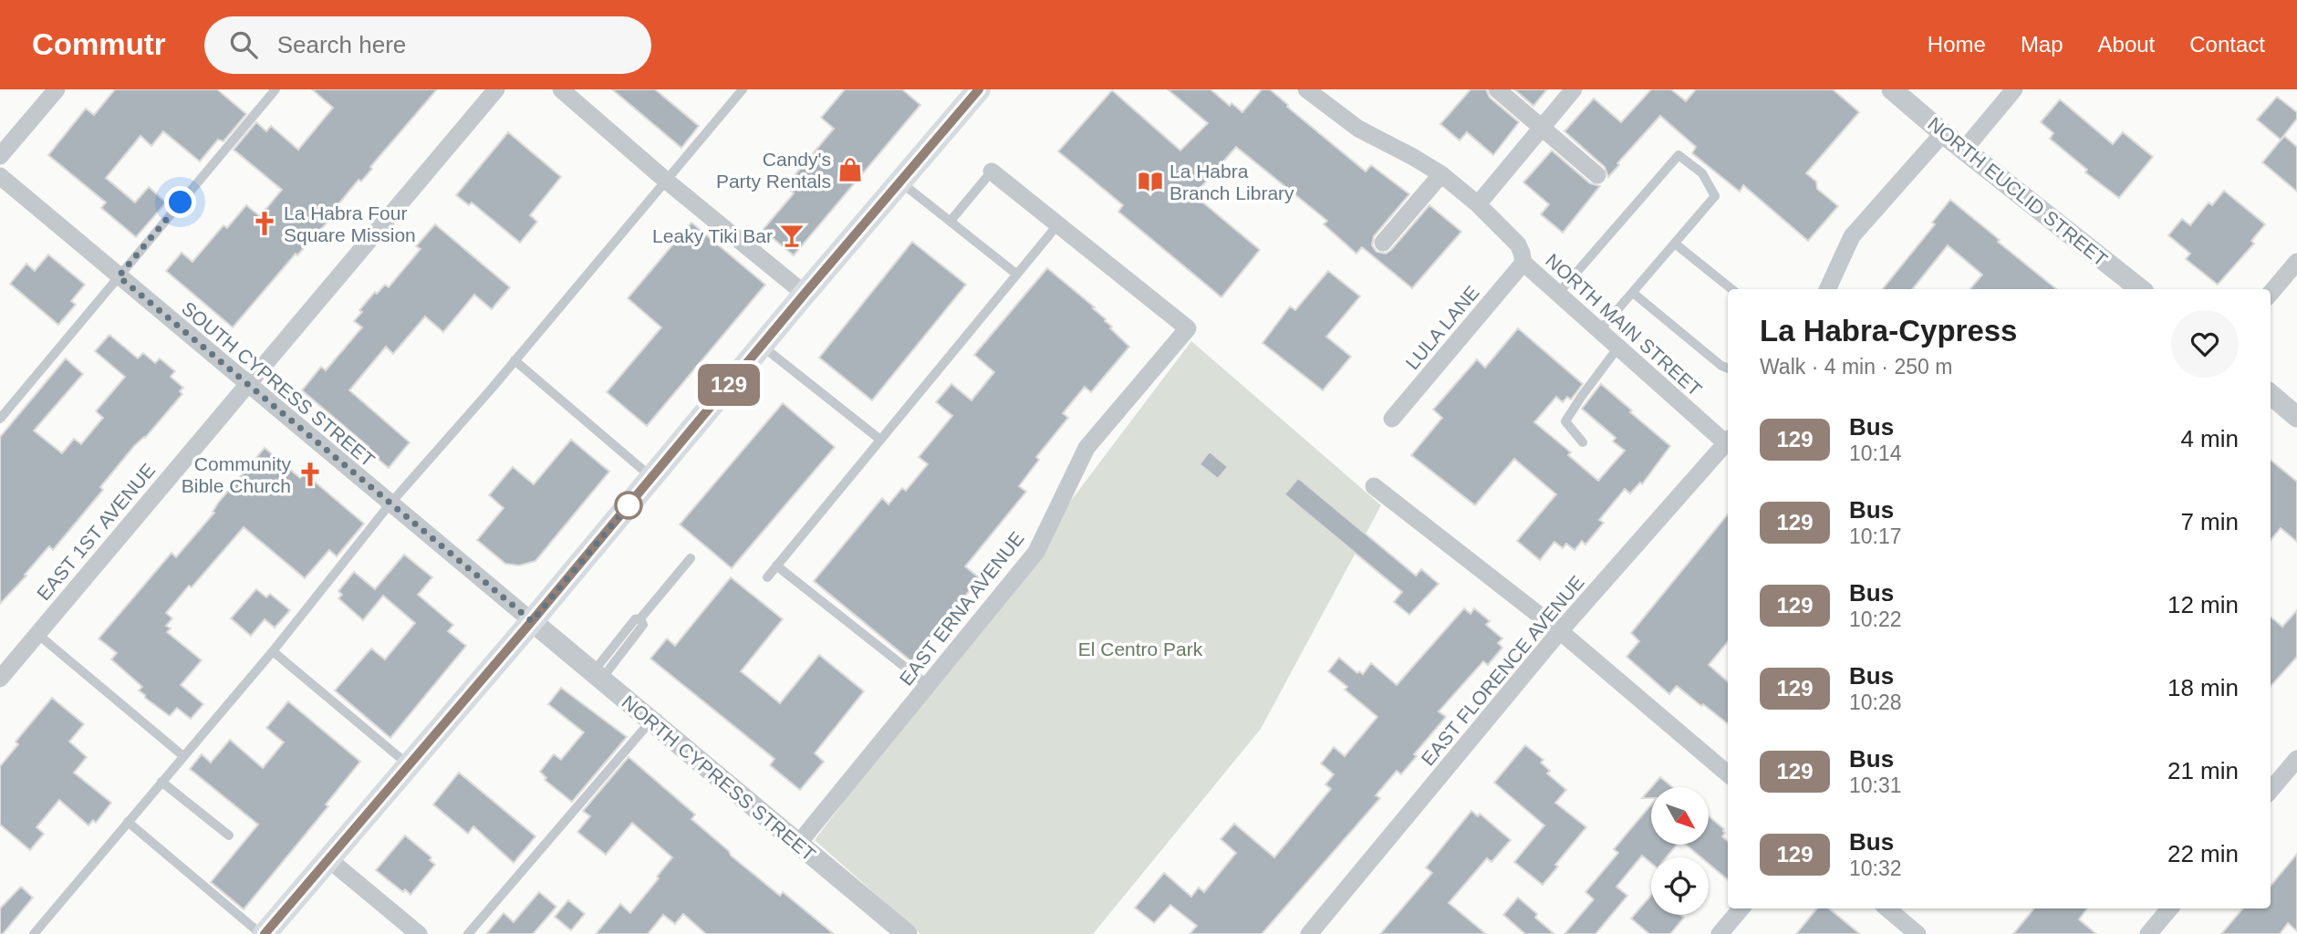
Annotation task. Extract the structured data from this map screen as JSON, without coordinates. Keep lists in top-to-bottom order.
{
  "streets": {
    "street": [
      "NORTH EUCLID STREET",
      "NORTH MAIN STREET",
      "LULA LANE",
      "SOUTH CYPRESS STREET",
      "EAST 1ST AVENUE",
      "EAST ERNA AVENUE",
      "EAST FLORENCE AVENUE",
      "NORTH CYPRESS STREET"
    ]
  },
  "crossings": [
    ["NORTH MAIN STREET", "LULA LANE"],
    ["SOUTH CYPRESS STREET", "EAST 1ST AVENUE"],
    ["SOUTH CYPRESS STREET", "NORTH CYPRESS STREET"],
    ["EAST ERNA AVENUE", "NORTH CYPRESS STREET"]
  ],
  "parks": ["El Centro Park"],
  "places": {
    "shop": ["Candy's Party Rentals"],
    "library": ["La Habra Branch Library"],
    "church": ["La Habra Four Square Mission", "Community Bible Church"],
    "bar": ["Leaky Tiki Bar"]
  },
  "lines": ["bus line 129"],
  "north": "bottom right",
  "page": {
    "header": "Commutr",
    "search": "Search here",
    "nav": [
      "Home",
      "Map",
      "About",
      "Contact"
    ],
    "on_map": "129",
    "heading": ["La Habra-Cypress", "Walk · 4 min · 250 m"],
    "list": [
      {
        "mark": "129",
        "name": "Bus",
        "note": "10:14",
        "value": "4 min"
      },
      {
        "mark": "129",
        "name": "Bus",
        "note": "10:17",
        "value": "7 min"
      },
      {
        "mark": "129",
        "name": "Bus",
        "note": "10:22",
        "value": "12 min"
      },
      {
        "mark": "129",
        "name": "Bus",
        "note": "10:28",
        "value": "18 min"
      },
      {
        "mark": "129",
        "name": "Bus",
        "note": "10:31",
        "value": "21 min"
      },
      {
        "mark": "129",
        "name": "Bus",
        "note": "10:32",
        "value": "22 min"
      }
    ]
  }
}
